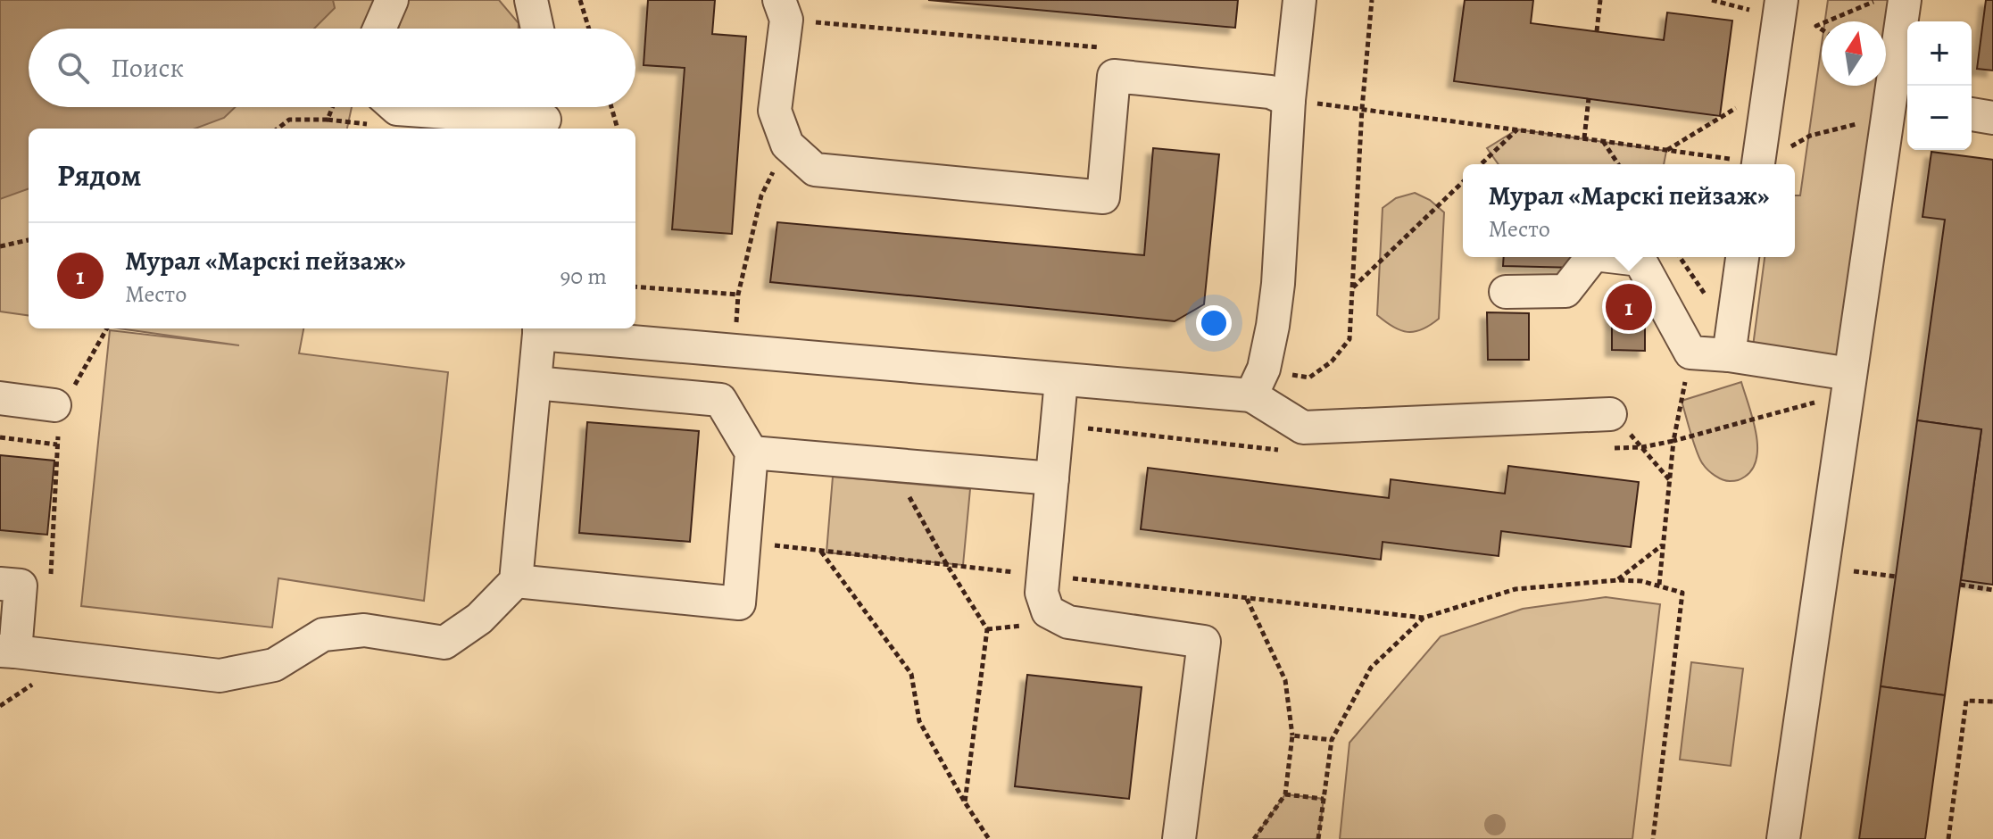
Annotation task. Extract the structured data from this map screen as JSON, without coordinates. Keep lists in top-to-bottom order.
{
  "north": "top",
  "page": {
    "map_buttons": ["+", "−"],
    "search": "Поиск",
    "heading": "Рядом",
    "popup": ["Мурал «Марскі пейзаж»", "Место"],
    "list": [
      {
        "mark": "1",
        "name": "Мурал «Марскі пейзаж»",
        "note": "Место",
        "value": "90 m"
      }
    ],
    "pins": "1"
  }
}
